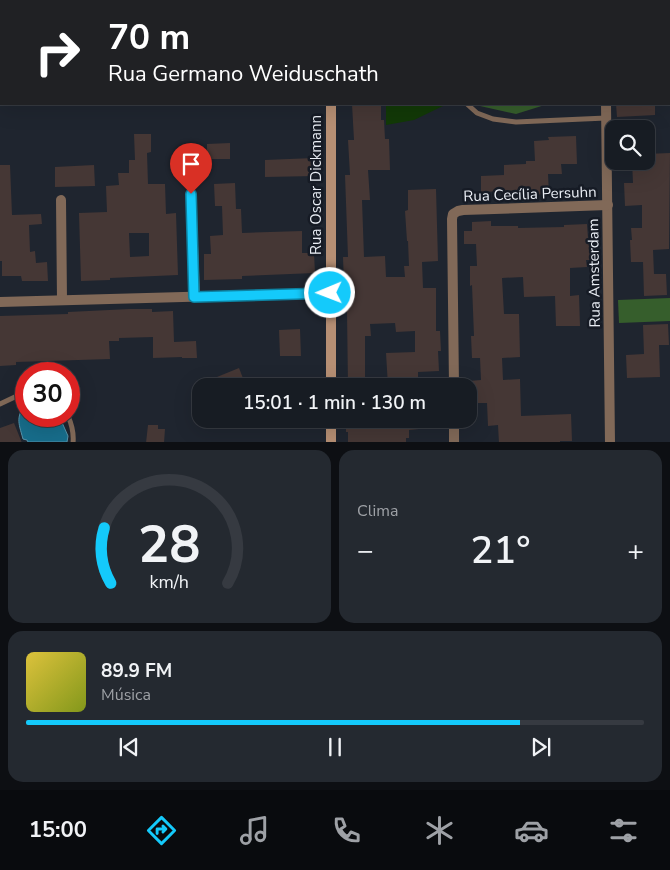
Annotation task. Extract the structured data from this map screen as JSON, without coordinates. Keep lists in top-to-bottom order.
{
  "streets": {
    "street": ["Rua Oscar Dickmann", "Rua Cecília Persuhn", "Rua Amsterdam"]
  },
  "crossings": [
    ["Rua Cecília Persuhn", "Rua Amsterdam"]
  ],
  "page": {
    "turn": ["70 m", "Rua Germano Weiduschath"],
    "limit": "30",
    "trip": "15:01 · 1 min · 130 m",
    "tile": "Clima",
    "heat": ["−", "21°", "+"],
    "song": ["89.9 FM", "Música"],
    "tabs": "15:00",
    "gauge": ["28", "km/h"]
  }
}
